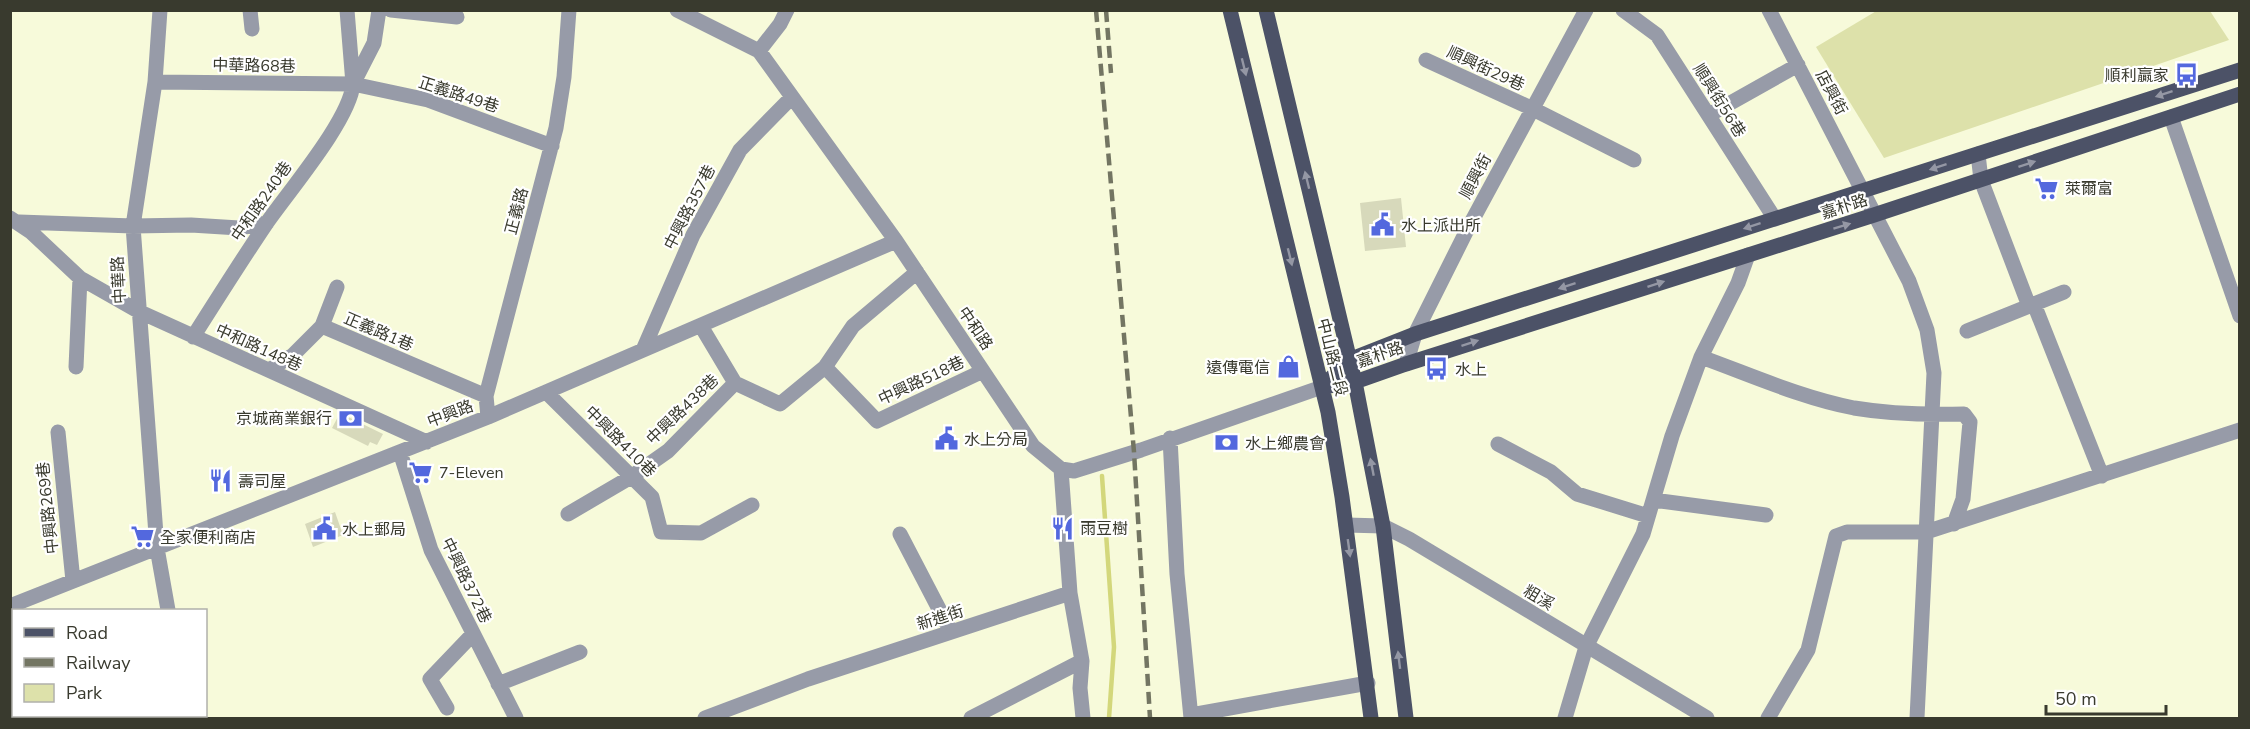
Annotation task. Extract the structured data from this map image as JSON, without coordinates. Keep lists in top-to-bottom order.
{
  "streets": {
    "main road": ["嘉朴路", "中山路二段"],
    "street": [
      "中華路68巷",
      "順興街29巷",
      "店興街",
      "正義路49巷",
      "順興街56巷",
      "順興街",
      "中和路240巷",
      "中興路357巷",
      "正義路",
      "中華路",
      "中和路",
      "正義路1巷",
      "中和路148巷",
      "中興路518巷",
      "中興路438巷",
      "中興路",
      "中興路410巷",
      "中興路269巷",
      "中興路372巷",
      "粗溪",
      "新進街"
    ]
  },
  "crossings": [
    ["中華路68巷", "正義路49巷"],
    ["中華路68巷", "中和路240巷"],
    ["中華路68巷", "中華路"],
    ["順興街29巷", "順興街"],
    ["店興街", "嘉朴路"],
    ["正義路49巷", "中和路240巷"],
    ["正義路49巷", "正義路"],
    ["順興街56巷", "嘉朴路"],
    ["順興街", "嘉朴路"],
    ["中和路240巷", "中和路148巷"],
    ["嘉朴路", "中山路二段"],
    ["中興路357巷", "中和路"],
    ["中興路357巷", "中興路"],
    ["正義路", "正義路1巷"],
    ["正義路", "中興路"],
    ["中華路", "中和路148巷"],
    ["中華路", "中興路"],
    ["中和路", "中興路518巷"],
    ["中和路", "中興路"],
    ["正義路1巷", "中和路148巷"],
    ["中和路148巷", "中興路"],
    ["中山路二段", "粗溪"],
    ["中興路438巷", "中興路"],
    ["中興路438巷", "中興路410巷"],
    ["中興路", "中興路410巷"],
    ["中興路", "中興路269巷"],
    ["中興路", "中興路372巷"]
  ],
  "places": {
    "bus stop": ["順利贏家", "水上"],
    "supermarket": ["萊爾富", "7-Eleven", "全家便利商店"],
    "public building": ["水上派出所", "水上分局", "水上郵局"],
    "shop": ["遠傳電信"],
    "bank": ["京城商業銀行", "水上鄉農會"],
    "restaurant": ["壽司屋", "雨豆樹"]
  },
  "legend": ["Road", "Railway", "Park"],
  "scale_bar": "50 m"
}
